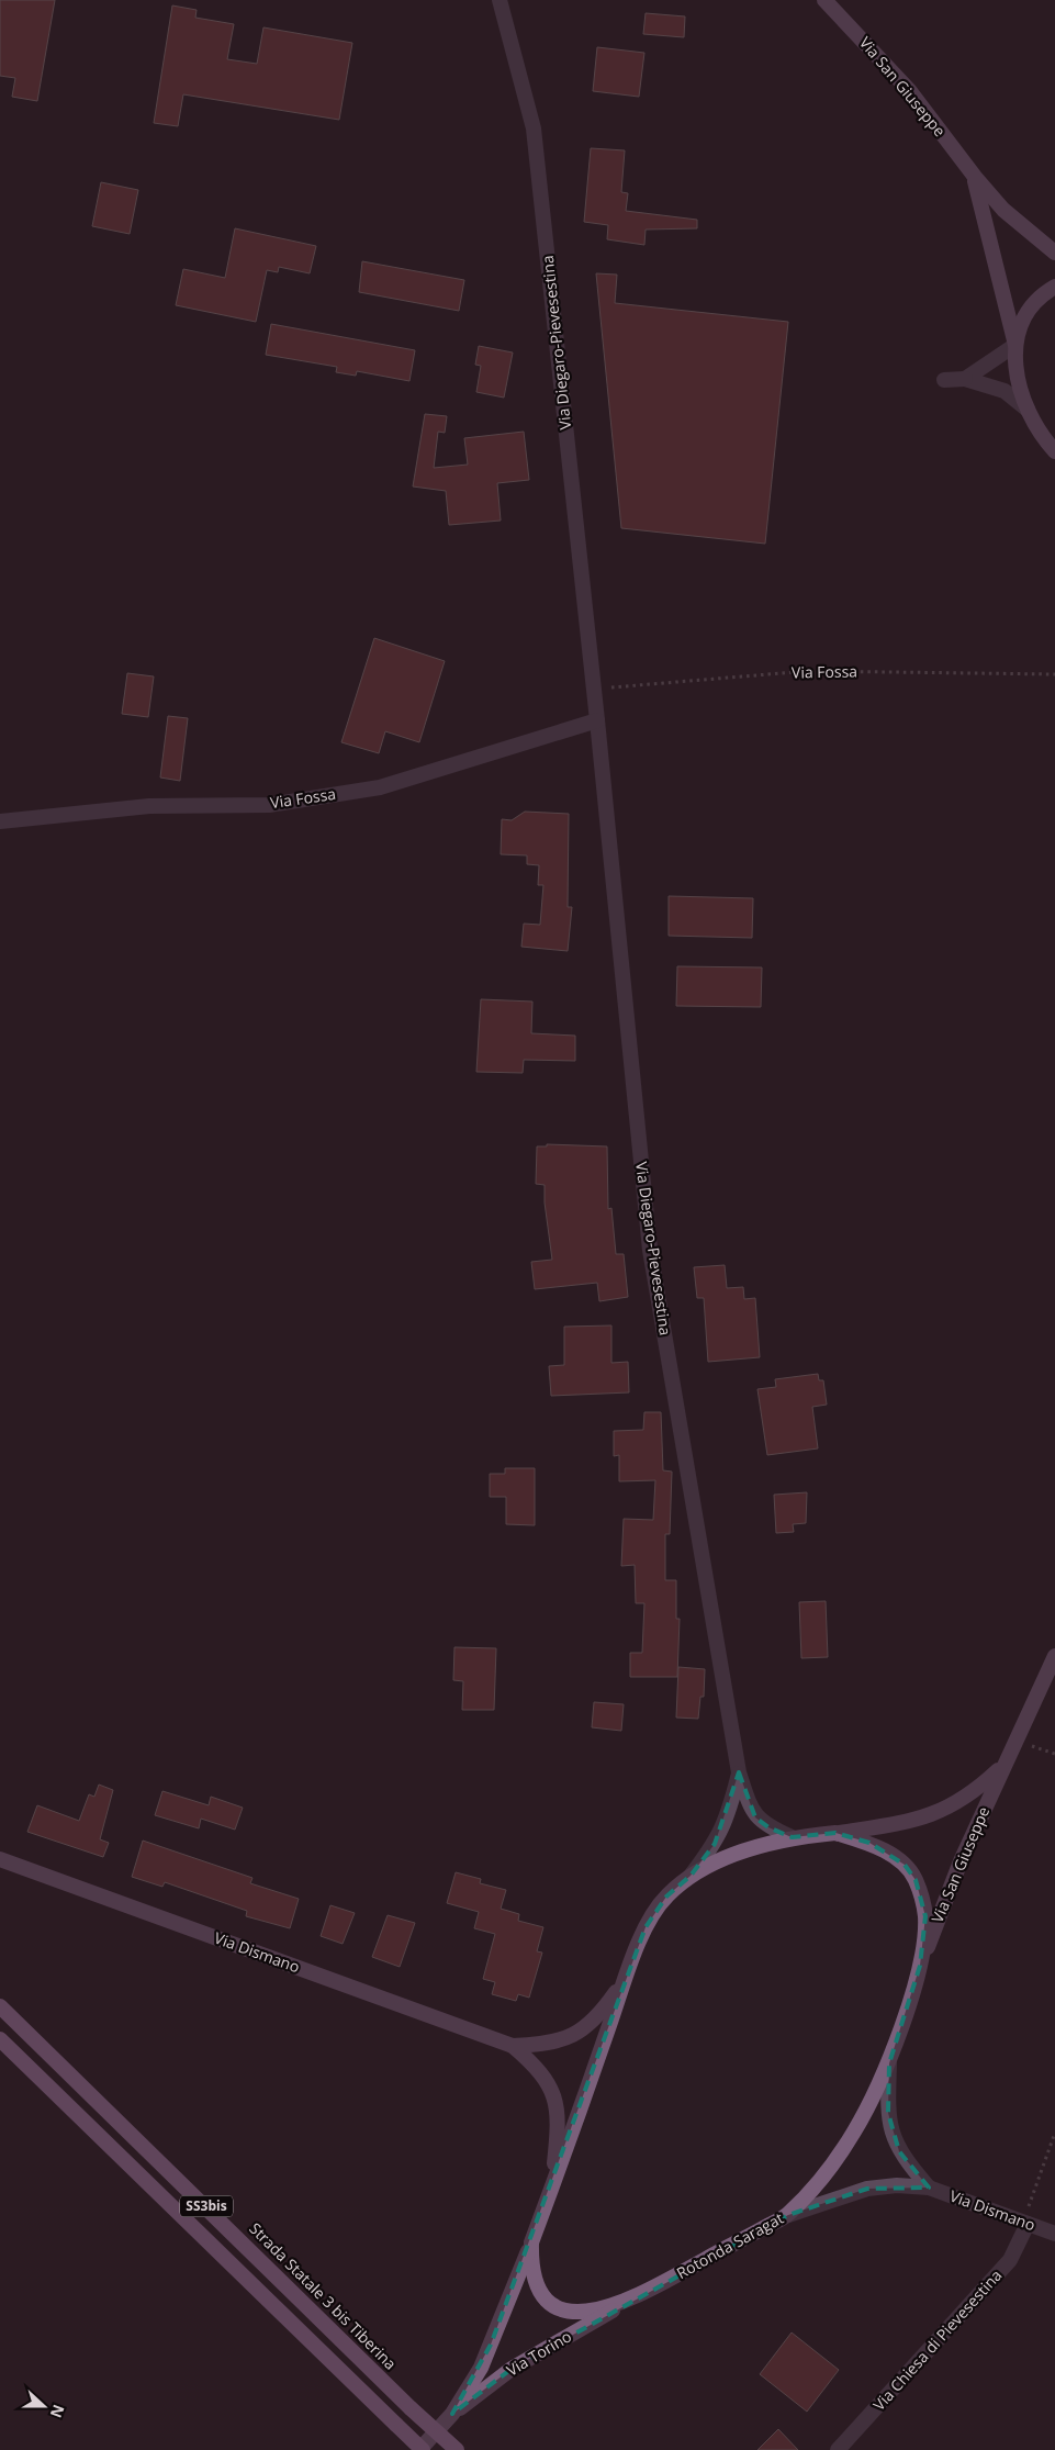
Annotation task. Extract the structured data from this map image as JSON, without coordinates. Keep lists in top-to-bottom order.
{
  "streets": {
    "highway": ["SS3bis", "Strada Statale 3 bis Tiberina"],
    "main road": [
      "Via San Giuseppe",
      "Via Dismano",
      "Rotonda Saragat",
      "Via Torino"
    ],
    "street": ["Via Diegaro-Pievesestina", "Via Fossa", "Via Chiesa di Pievesestina"]
  },
  "crossings": [
    ["Via San Giuseppe", "Rotonda Saragat"],
    ["Via Diegaro-Pievesestina", "Via Fossa"],
    ["Via Diegaro-Pievesestina", "Rotonda Saragat"],
    ["Via Dismano", "Rotonda Saragat"],
    ["Via Dismano", "Via Chiesa di Pievesestina"],
    ["SS3bis", "Via Torino"],
    ["Rotonda Saragat", "Via Torino"]
  ],
  "north": "right"
}
